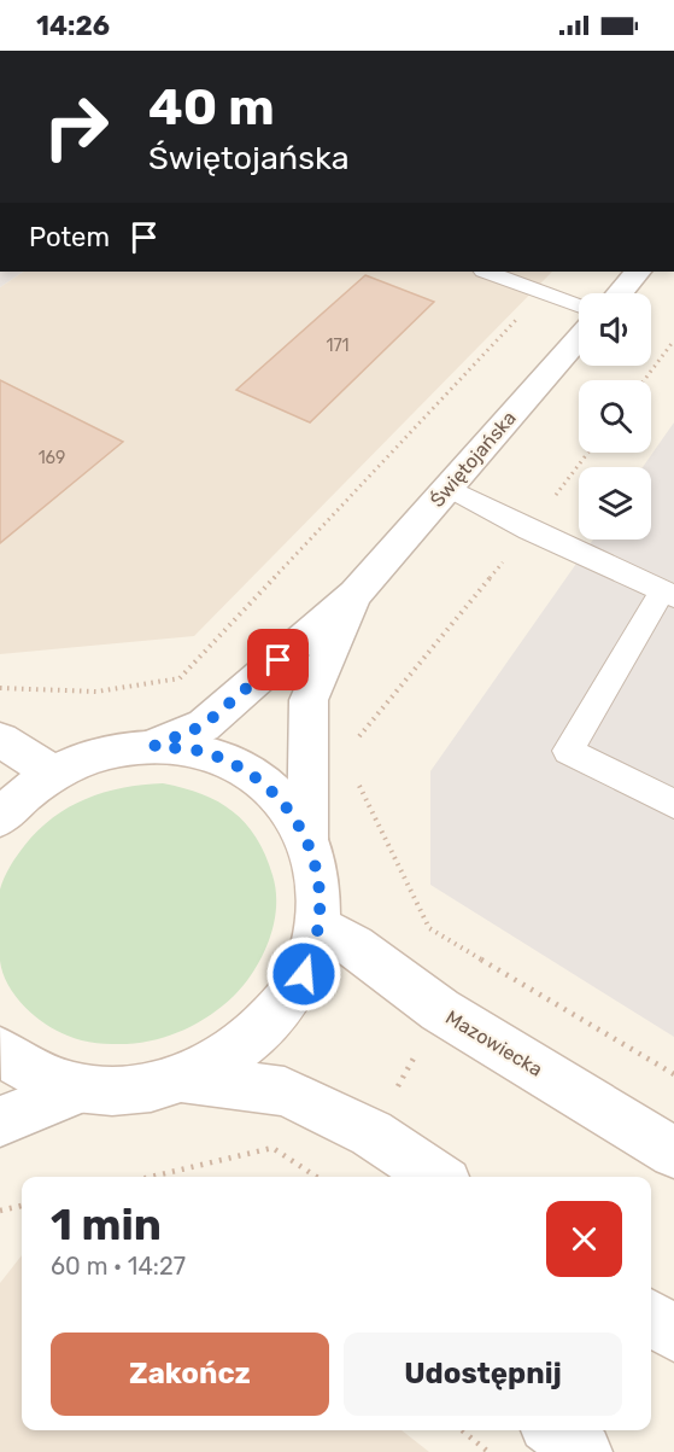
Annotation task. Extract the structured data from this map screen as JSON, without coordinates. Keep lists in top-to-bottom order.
{
  "streets": {
    "main road": ["Świętojańska", "Mazowiecka"]
  },
  "house_numbers": ["171", "169"],
  "page": {
    "status": "14:26",
    "turn": ["40 m", "Świętojańska"],
    "then": "Potem",
    "heading": ["1 min", "60 m · 14:27"],
    "buttons": ["Zakończ", "Udostępnij"]
  }
}
